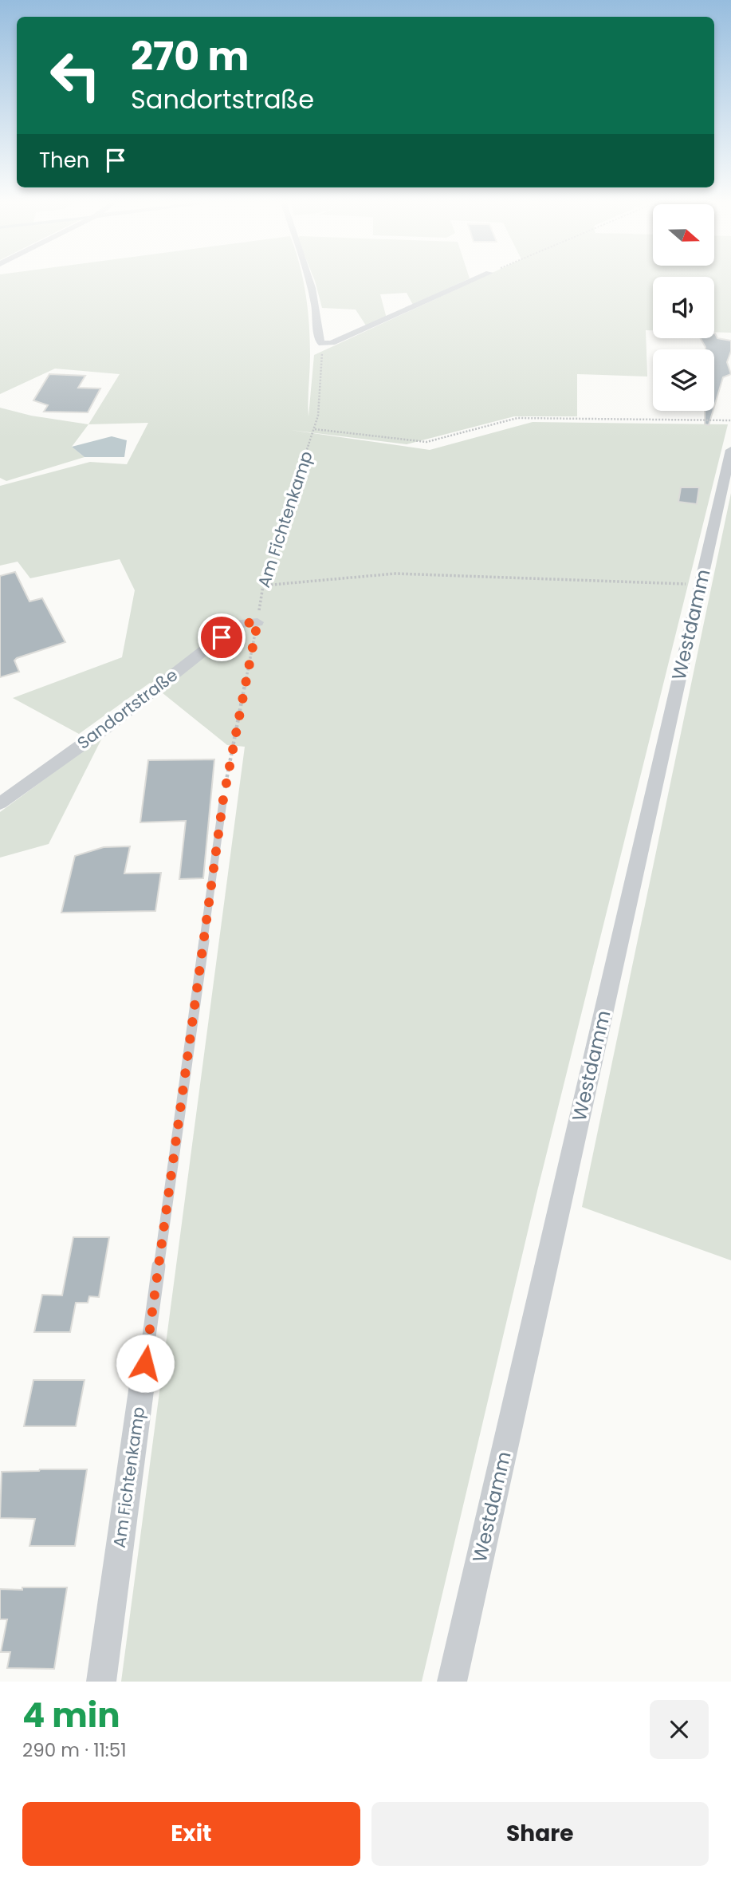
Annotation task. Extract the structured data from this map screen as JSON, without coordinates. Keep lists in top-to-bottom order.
{
  "streets": {
    "street": ["Am Fichtenkamp", "Westdamm", "Sandortstraße"]
  },
  "crossings": [
    ["Am Fichtenkamp", "Sandortstraße"]
  ],
  "north": "right",
  "page": {
    "turn": ["270 m", "Sandortstraße"],
    "then": "Then",
    "heading": ["4 min", "290 m · 11:51"],
    "buttons": ["Exit", "Share"]
  }
}
